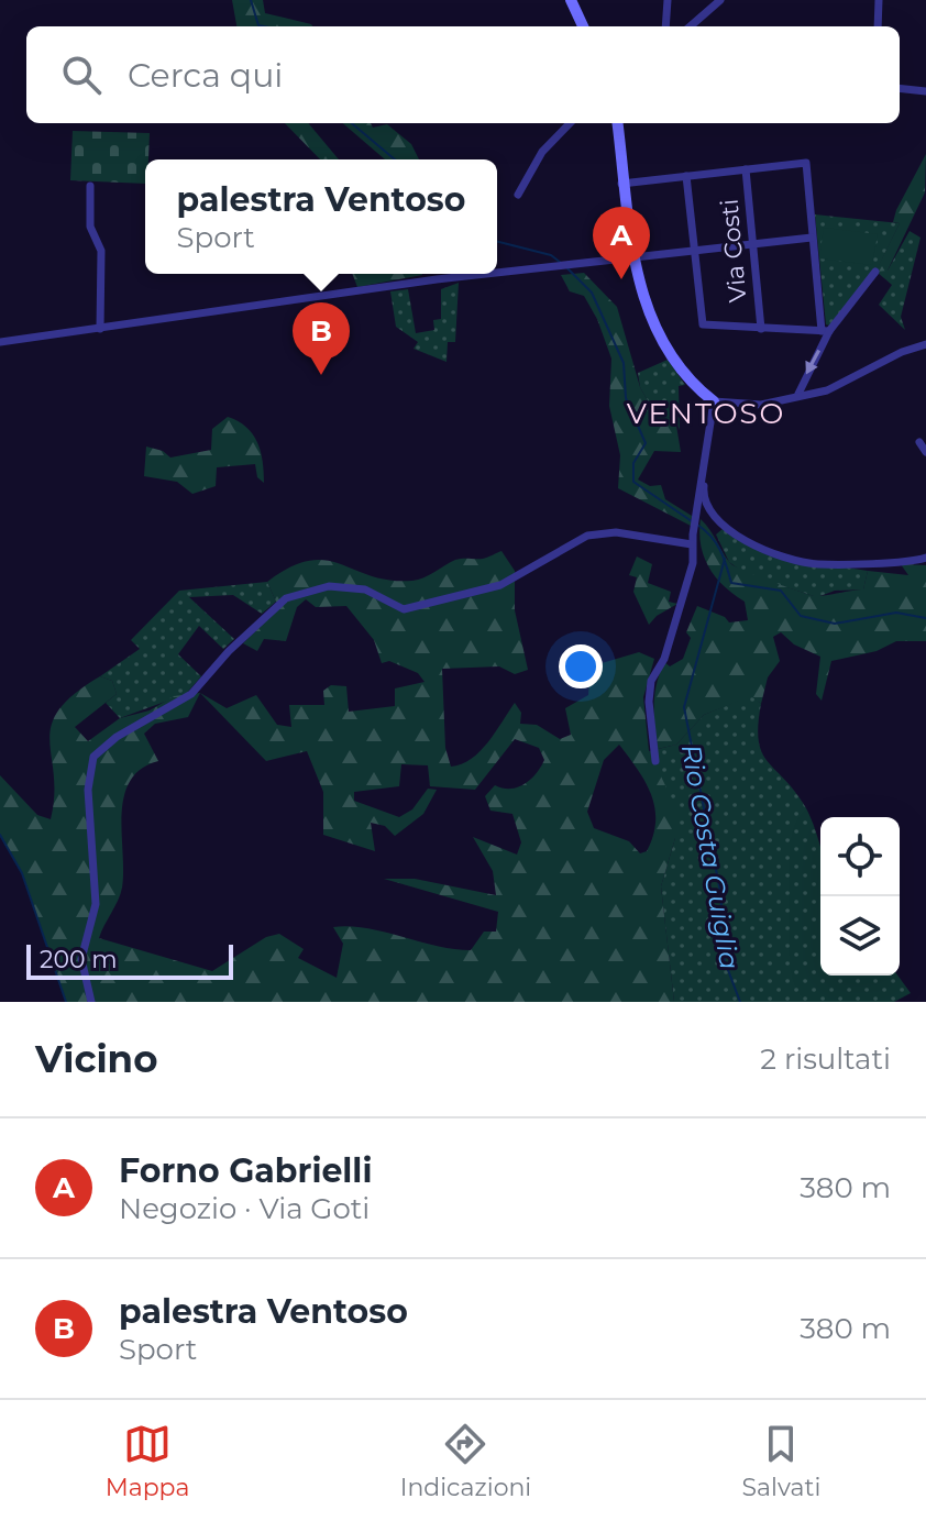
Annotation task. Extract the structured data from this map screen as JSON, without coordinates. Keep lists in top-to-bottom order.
{
  "streets": {
    "street": ["Via Costi"]
  },
  "districts": ["VENTOSO"],
  "water": ["Rio Costa Guiglia"],
  "scale_bar": "200 m",
  "page": {
    "search": "Cerca qui",
    "popup": ["palestra Ventoso", "Sport"],
    "pins": ["A", "B"],
    "scale": "200 m",
    "heading": ["Vicino", "2 risultati"],
    "list": [
      {
        "mark": "A",
        "name": "Forno Gabrielli",
        "note": "Negozio · Via Goti",
        "value": "380 m"
      },
      {
        "mark": "B",
        "name": "palestra Ventoso",
        "note": "Sport",
        "value": "380 m"
      }
    ],
    "nav": ["Mappa", "Indicazioni", "Salvati"]
  }
}
